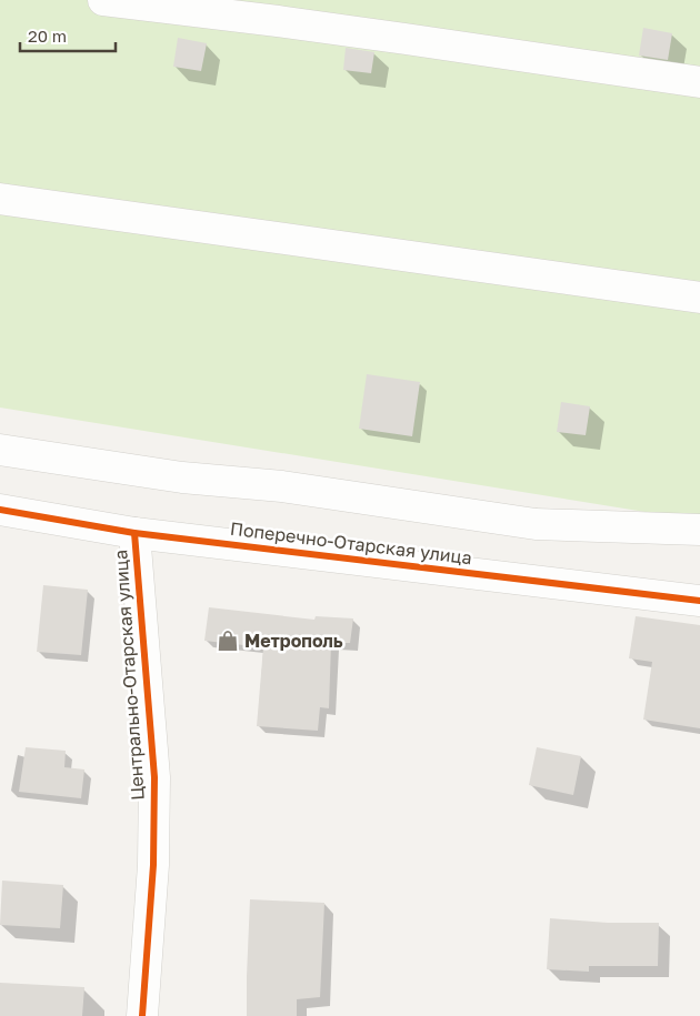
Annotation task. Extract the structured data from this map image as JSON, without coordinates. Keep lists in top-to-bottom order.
{
  "streets": {
    "street": ["Поперечно-Отарская улица", "Центрально-Отарская улица"]
  },
  "crossings": [
    ["Поперечно-Отарская улица", "Центрально-Отарская улица"]
  ],
  "places": {
    "shop": ["Метрополь"]
  },
  "scale_bar": "20 m"
}
